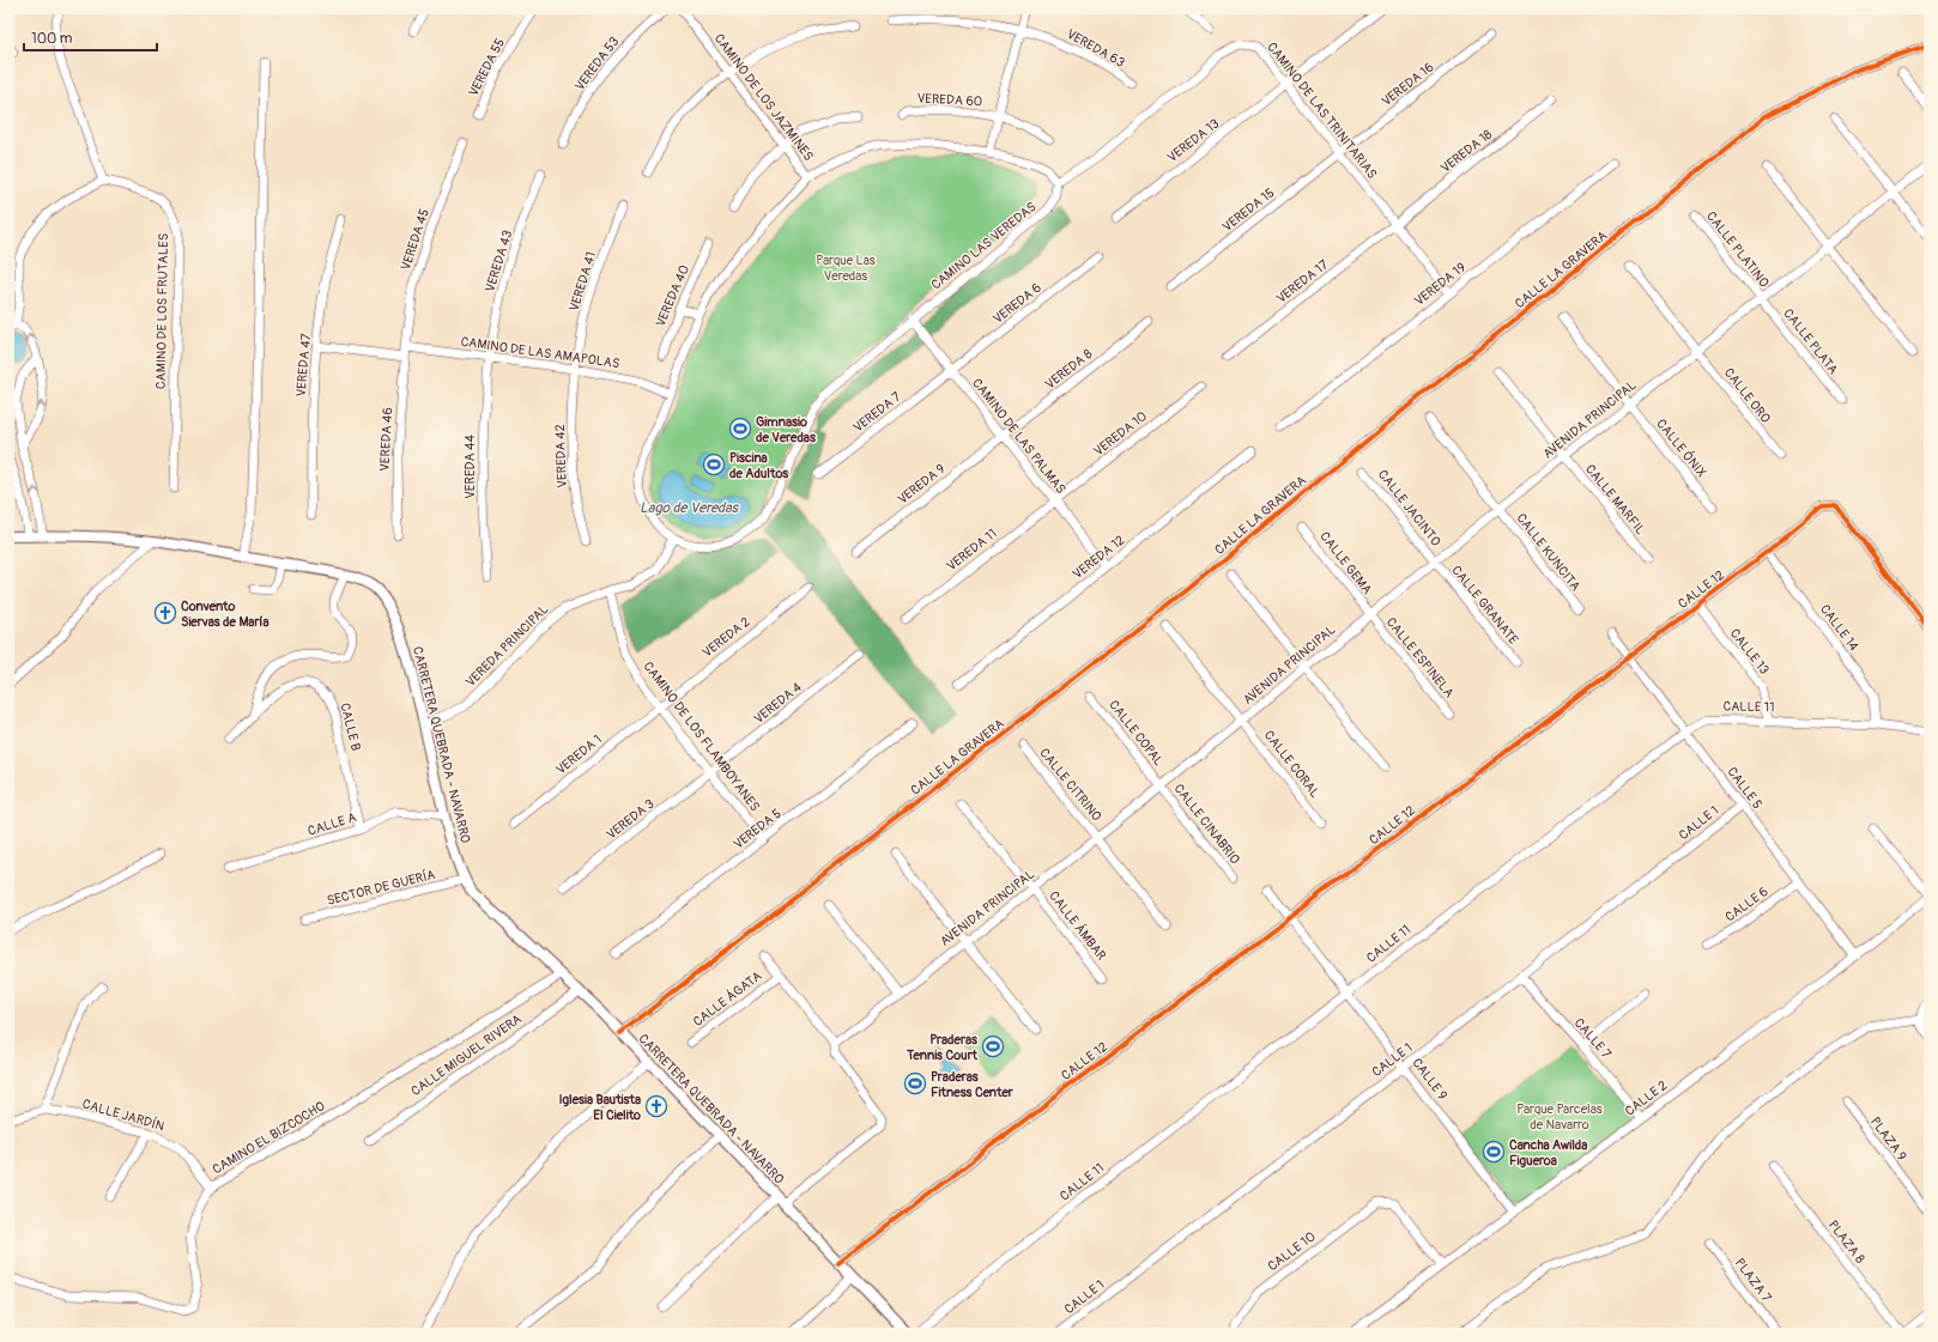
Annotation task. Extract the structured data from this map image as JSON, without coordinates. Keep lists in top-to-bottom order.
{
  "streets": {
    "street": [
      "VEREDA 63",
      "VEREDA 53",
      "VEREDA 55",
      "VEREDA 16",
      "CAMINO DE LOS JAZMINES",
      "VEREDA 60",
      "CAMINO DE LAS TRINITARIAS",
      "VEREDA 13",
      "VEREDA 18",
      "VEREDA 15",
      "VEREDA 45",
      "CAMINO LAS VEREDAS",
      "CALLE PLATINO",
      "VEREDA 43",
      "CALLE LA GRAVERA",
      "VEREDA 41",
      "VEREDA 17",
      "VEREDA 19",
      "VEREDA 40",
      "VEREDA 6",
      "CAMINO DE LOS FRUTALES",
      "CALLE PLATA",
      "CAMINO DE LAS AMAPOLAS",
      "VEREDA 47",
      "VEREDA 8",
      "CALLE ORO",
      "VEREDA 7",
      "AVENIDA PRINCIPAL",
      "VEREDA 10",
      "CAMINO DE LAS PALMAS",
      "VEREDA 46",
      "CALLE ÓNIX",
      "VEREDA 42",
      "VEREDA 44",
      "VEREDA 9",
      "CALLE MARFIL",
      "CALLE JACINTO",
      "VEREDA 11",
      "CALLE KUNCITA",
      "VEREDA 12",
      "CALLE GEMA",
      "CALLE 12",
      "CALLE GRANATE",
      "CALLE 14",
      "VEREDA 2",
      "VEREDA PRINCIPAL",
      "CALLE 13",
      "CALLE ESPINELA",
      "VEREDA 4",
      "CALLE 11",
      "CALLE B",
      "CALLE COPAL",
      "CAMINO DE LOS FLAMBOYANES",
      "CARRETERA QUEBRADA - NAVARRO",
      "VEREDA 1",
      "CALLE CORAL",
      "CALLE CITRINO",
      "CALLE 5",
      "VEREDA 3",
      "CALLE 1",
      "CALLE A",
      "CALLE CINABRIO",
      "VEREDA 5",
      "SECTOR DE GUERÍA",
      "CALLE 6",
      "CALLE ÁMBAR",
      "CALLE ÁGATA",
      "CALLE 7",
      "CALLE MIGUEL RIVERA",
      "CALLE 9",
      "CALLE 2",
      "CALLE JARDÍN",
      "CAMINO EL BIZCOCHO",
      "PLAZA 9",
      "PLAZA 8",
      "CALLE 10",
      "PLAZA 7"
    ]
  },
  "crossings": [
    ["VEREDA 16", "CAMINO DE LAS TRINITARIAS"],
    ["VEREDA 16", "VEREDA 15"],
    ["CAMINO DE LOS JAZMINES", "CAMINO LAS VEREDAS"],
    ["CAMINO DE LAS TRINITARIAS", "VEREDA 13"],
    ["CAMINO DE LAS TRINITARIAS", "VEREDA 18"],
    ["CAMINO DE LAS TRINITARIAS", "VEREDA 15"],
    ["CAMINO DE LAS TRINITARIAS", "CAMINO LAS VEREDAS"],
    ["CAMINO DE LAS TRINITARIAS", "VEREDA 17"],
    ["CAMINO DE LAS TRINITARIAS", "VEREDA 19"],
    ["VEREDA 18", "VEREDA 17"],
    ["VEREDA 45", "CAMINO DE LAS AMAPOLAS"],
    ["VEREDA 45", "VEREDA 46"],
    ["CAMINO LAS VEREDAS", "CAMINO DE LAS AMAPOLAS"],
    ["CAMINO LAS VEREDAS", "CAMINO DE LAS PALMAS"],
    ["CAMINO LAS VEREDAS", "VEREDA PRINCIPAL"],
    ["CALLE PLATINO", "CALLE PLATA"],
    ["CALLE PLATINO", "AVENIDA PRINCIPAL"],
    ["VEREDA 43", "CAMINO DE LAS AMAPOLAS"],
    ["VEREDA 43", "VEREDA 44"],
    ["CALLE LA GRAVERA", "CARRETERA QUEBRADA - NAVARRO"],
    ["VEREDA 41", "CAMINO DE LAS AMAPOLAS"],
    ["VEREDA 41", "VEREDA 42"],
    ["VEREDA 6", "VEREDA 7"],
    ["VEREDA 6", "CAMINO DE LAS PALMAS"],
    ["CALLE PLATA", "AVENIDA PRINCIPAL"],
    ["CAMINO DE LAS AMAPOLAS", "VEREDA 46"],
    ["CAMINO DE LAS AMAPOLAS", "VEREDA 42"],
    ["CAMINO DE LAS AMAPOLAS", "VEREDA 44"],
    ["VEREDA 8", "CAMINO DE LAS PALMAS"],
    ["VEREDA 8", "VEREDA 9"],
    ["CALLE ORO", "AVENIDA PRINCIPAL"],
    ["VEREDA 7", "CAMINO DE LAS PALMAS"],
    ["AVENIDA PRINCIPAL", "CALLE ÓNIX"],
    ["AVENIDA PRINCIPAL", "CALLE MARFIL"],
    ["AVENIDA PRINCIPAL", "CALLE JACINTO"],
    ["AVENIDA PRINCIPAL", "CALLE KUNCITA"],
    ["AVENIDA PRINCIPAL", "CALLE GEMA"],
    ["AVENIDA PRINCIPAL", "CALLE GRANATE"],
    ["AVENIDA PRINCIPAL", "CALLE ESPINELA"],
    ["AVENIDA PRINCIPAL", "CALLE COPAL"],
    ["AVENIDA PRINCIPAL", "CALLE CORAL"],
    ["AVENIDA PRINCIPAL", "CALLE CITRINO"],
    ["AVENIDA PRINCIPAL", "CALLE CINABRIO"],
    ["AVENIDA PRINCIPAL", "CALLE ÁMBAR"],
    ["VEREDA 10", "CAMINO DE LAS PALMAS"],
    ["VEREDA 10", "VEREDA 11"],
    ["CAMINO DE LAS PALMAS", "VEREDA 9"],
    ["CAMINO DE LAS PALMAS", "VEREDA 11"],
    ["CAMINO DE LAS PALMAS", "VEREDA 12"],
    ["CALLE JACINTO", "CALLE GRANATE"],
    ["CALLE GEMA", "CALLE ESPINELA"],
    ["CALLE 12", "CALLE 14"],
    ["CALLE 12", "CALLE 13"],
    ["CALLE 12", "CARRETERA QUEBRADA - NAVARRO"],
    ["CALLE 12", "CALLE 5"],
    ["CALLE 12", "CALLE 9"],
    ["CALLE 14", "CALLE 11"],
    ["VEREDA 2", "CAMINO DE LOS FLAMBOYANES"],
    ["VEREDA 2", "VEREDA 1"],
    ["VEREDA PRINCIPAL", "CAMINO DE LOS FLAMBOYANES"],
    ["VEREDA PRINCIPAL", "CARRETERA QUEBRADA - NAVARRO"],
    ["CALLE 13", "CALLE 11"],
    ["VEREDA 4", "CAMINO DE LOS FLAMBOYANES"],
    ["VEREDA 4", "VEREDA 3"],
    ["CALLE 11", "CALLE 5"],
    ["CALLE 11", "CALLE 9"],
    ["CALLE B", "CALLE A"],
    ["CALLE COPAL", "CALLE CINABRIO"],
    ["CAMINO DE LOS FLAMBOYANES", "VEREDA 1"],
    ["CAMINO DE LOS FLAMBOYANES", "VEREDA 3"],
    ["CAMINO DE LOS FLAMBOYANES", "VEREDA 5"],
    ["CARRETERA QUEBRADA - NAVARRO", "CALLE A"],
    ["CARRETERA QUEBRADA - NAVARRO", "SECTOR DE GUERÍA"],
    ["CARRETERA QUEBRADA - NAVARRO", "CALLE MIGUEL RIVERA"],
    ["CARRETERA QUEBRADA - NAVARRO", "CAMINO EL BIZCOCHO"],
    ["CALLE 5", "CALLE 1"],
    ["CALLE 5", "CALLE 6"],
    ["CALLE 5", "CALLE 2"],
    ["CALLE 1", "CALLE 7"],
    ["CALLE 1", "CALLE 9"],
    ["CALLE 7", "CALLE 2"],
    ["CALLE 9", "CALLE 2"],
    ["CALLE 2", "CALLE 10"],
    ["CALLE JARDÍN", "CAMINO EL BIZCOCHO"]
  ],
  "water": ["Lago de Veredas"],
  "parks": ["Parque Las Veredas", "Parque Parcelas de Navarro"],
  "places": {
    "sports": [
      "Gimnasio de Veredas",
      "Piscina de Adultos",
      "Praderas Tennis Court",
      "Praderas Fitness Center",
      "Cancha Awilda Figueroa"
    ],
    "church": ["Convento Siervas de María", "Iglesia Bautista El Cielito"]
  },
  "scale_bar": "100 m"
}
